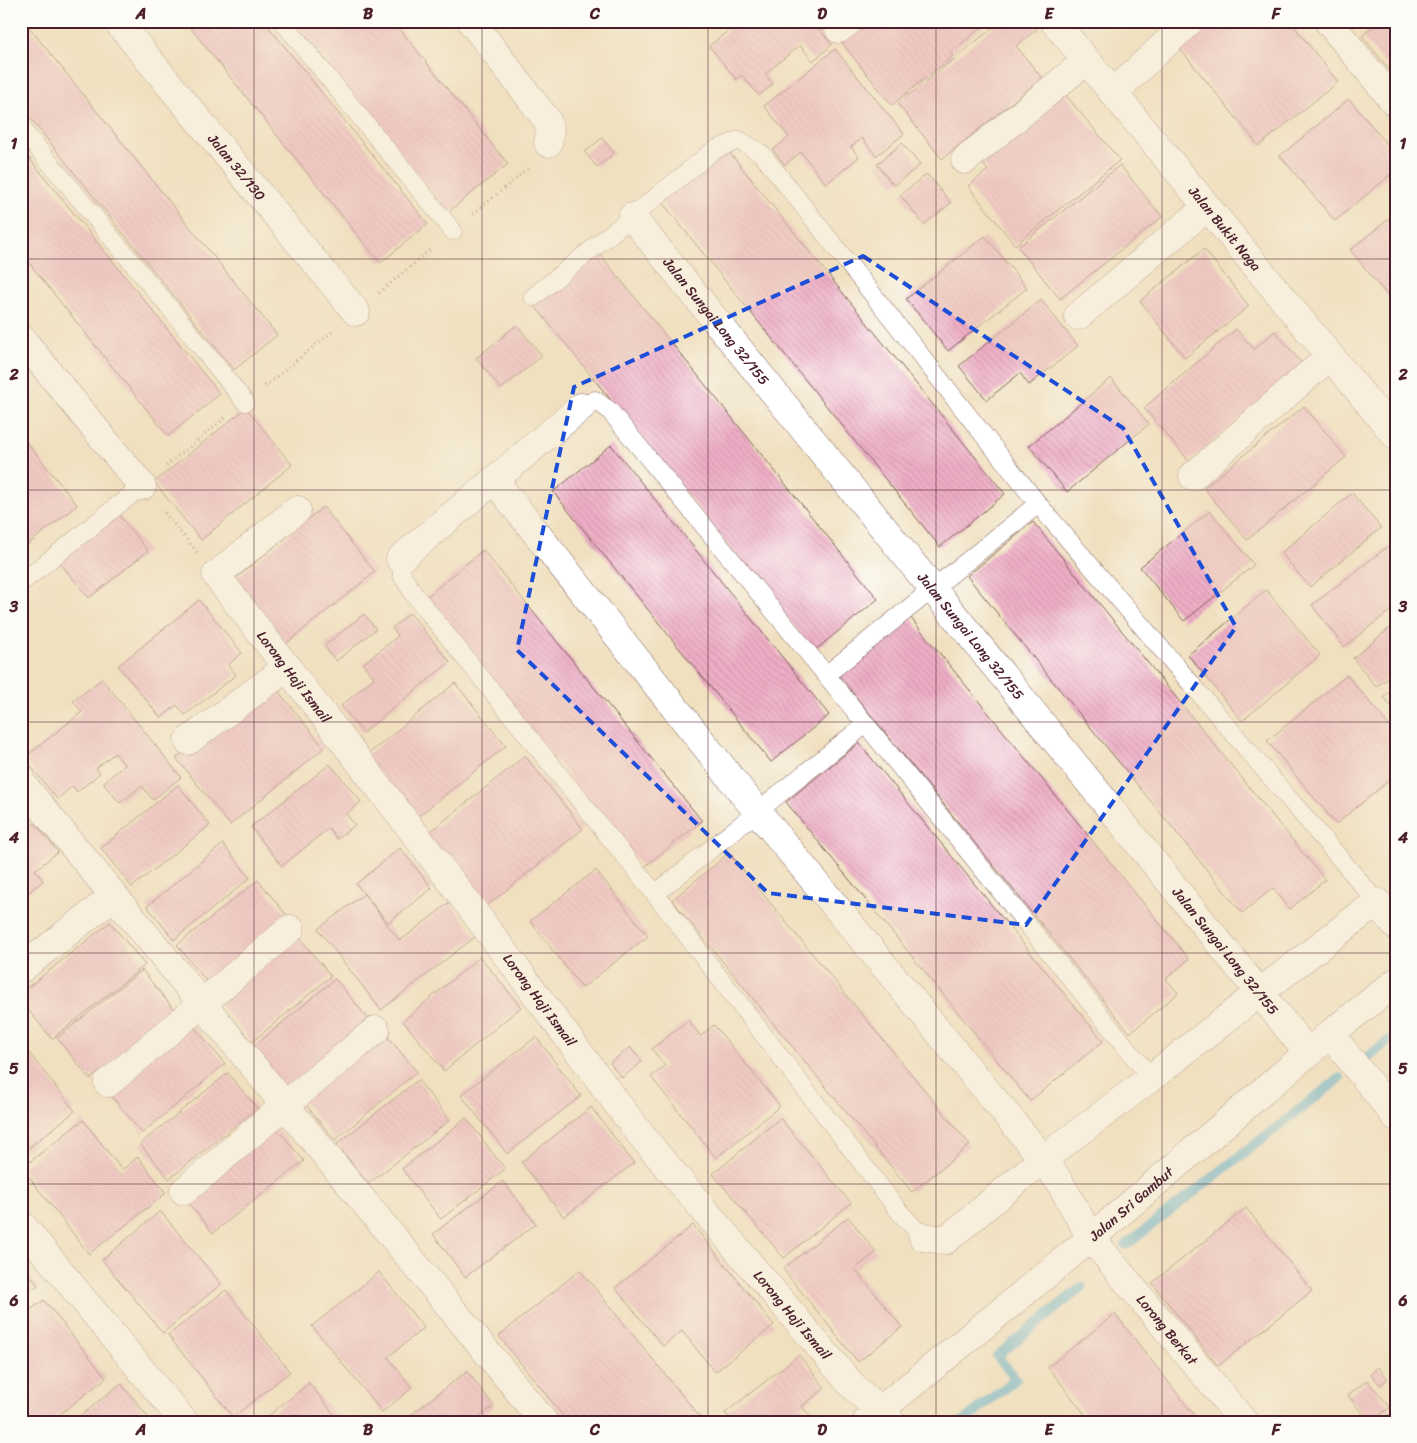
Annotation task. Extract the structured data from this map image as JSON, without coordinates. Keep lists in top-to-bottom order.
{
  "streets": {
    "street": [
      "Jalan 32/130",
      "Jalan Bukit Naga",
      "Jalan Sungai Long 32/155",
      "Lorong Haji Ismail",
      "Jalan Sri Gambut",
      "Lorong Berkat"
    ]
  },
  "crossings": [
    ["Jalan Sungai Long 32/155", "Jalan Sri Gambut"],
    ["Lorong Haji Ismail", "Jalan Sri Gambut"],
    ["Jalan Sri Gambut", "Lorong Berkat"]
  ],
  "grid": {
    "columns": [
      "A",
      "B",
      "C",
      "D",
      "E",
      "F"
    ],
    "rows": [
      "1",
      "2",
      "3",
      "4",
      "5",
      "6"
    ]
  }
}
